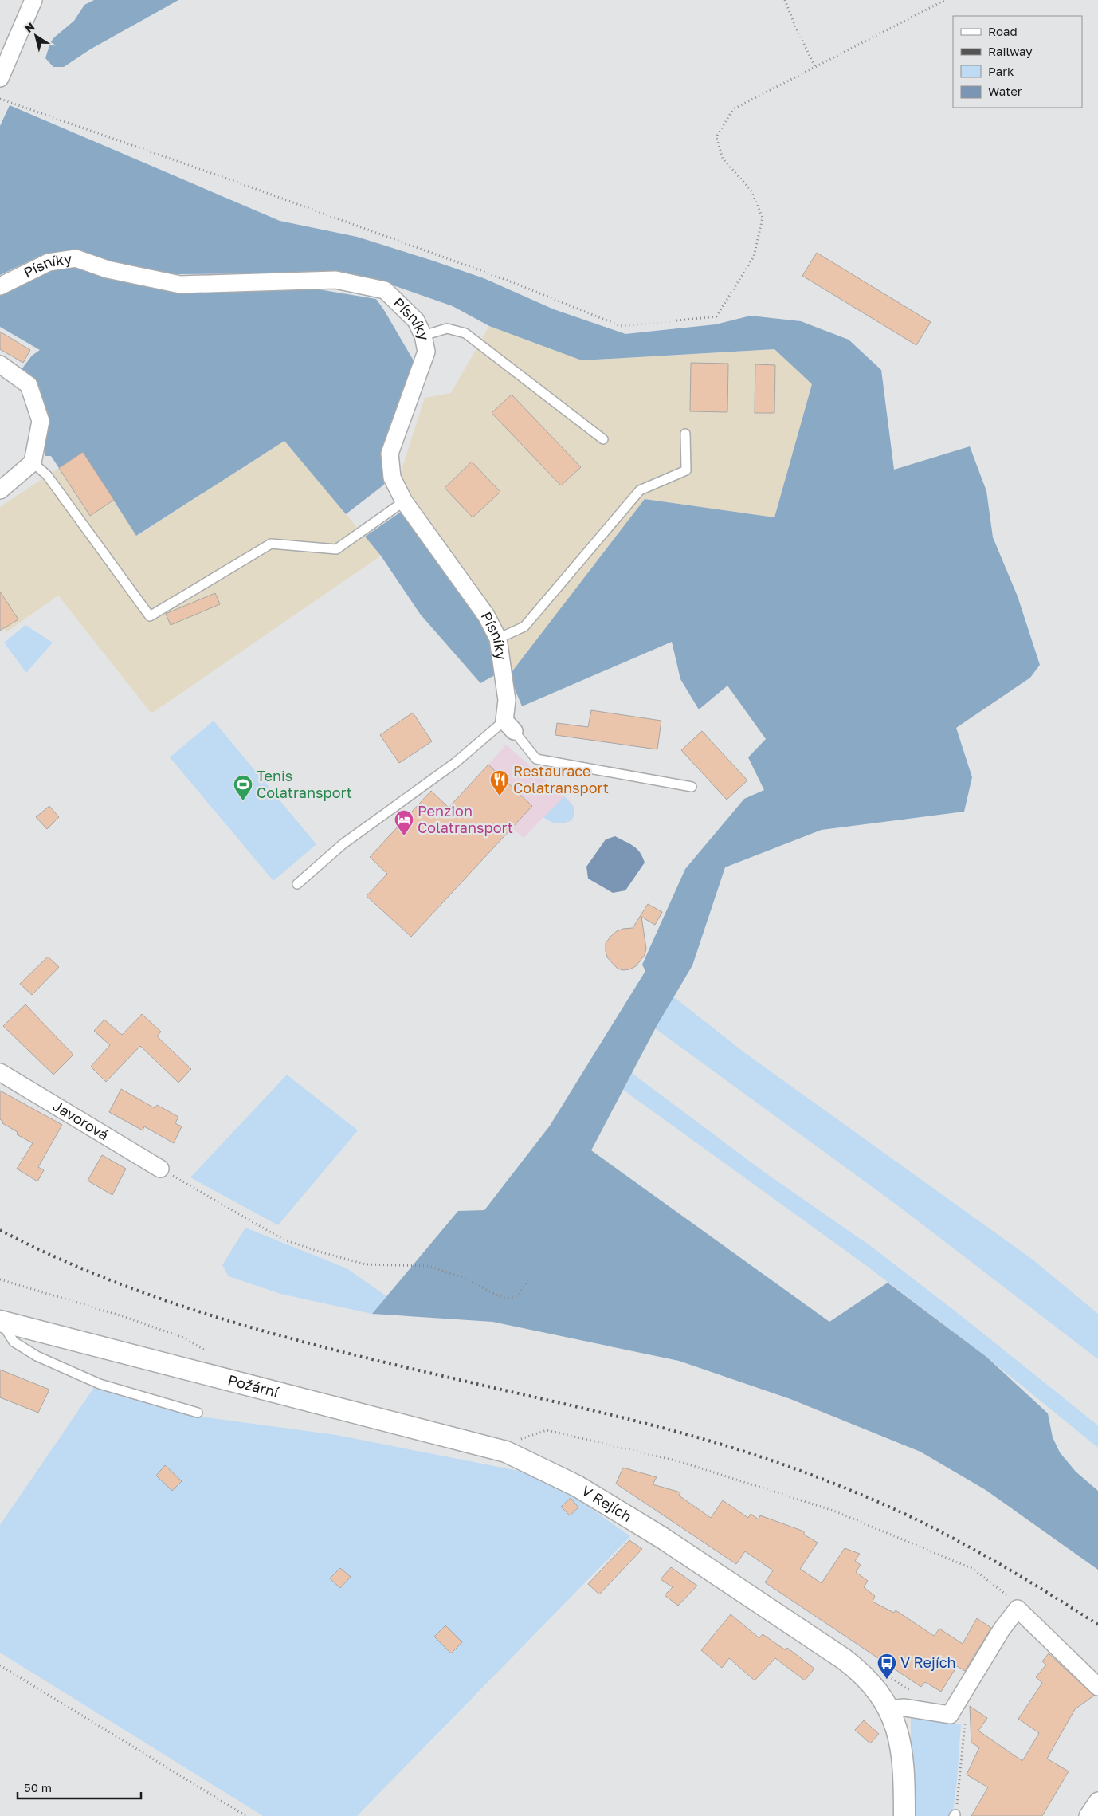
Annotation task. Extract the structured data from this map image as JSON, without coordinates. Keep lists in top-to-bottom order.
{
  "streets": {
    "street": [
      "Písníky",
      "Javorová",
      "Požární",
      "V Rejích"
    ]
  },
  "crossings": [
    ["Požární", "V Rejích"]
  ],
  "places": {
    "restaurant": ["Restaurace Colatransport"],
    "sports": ["Tenis Colatransport"],
    "hotel": ["Penzion Colatransport"],
    "bus stop": ["V Rejích"]
  },
  "legend": [
    "Road",
    "Railway",
    "Park",
    "Water"
  ],
  "scale_bar": "50 m",
  "north": "top left"
}
